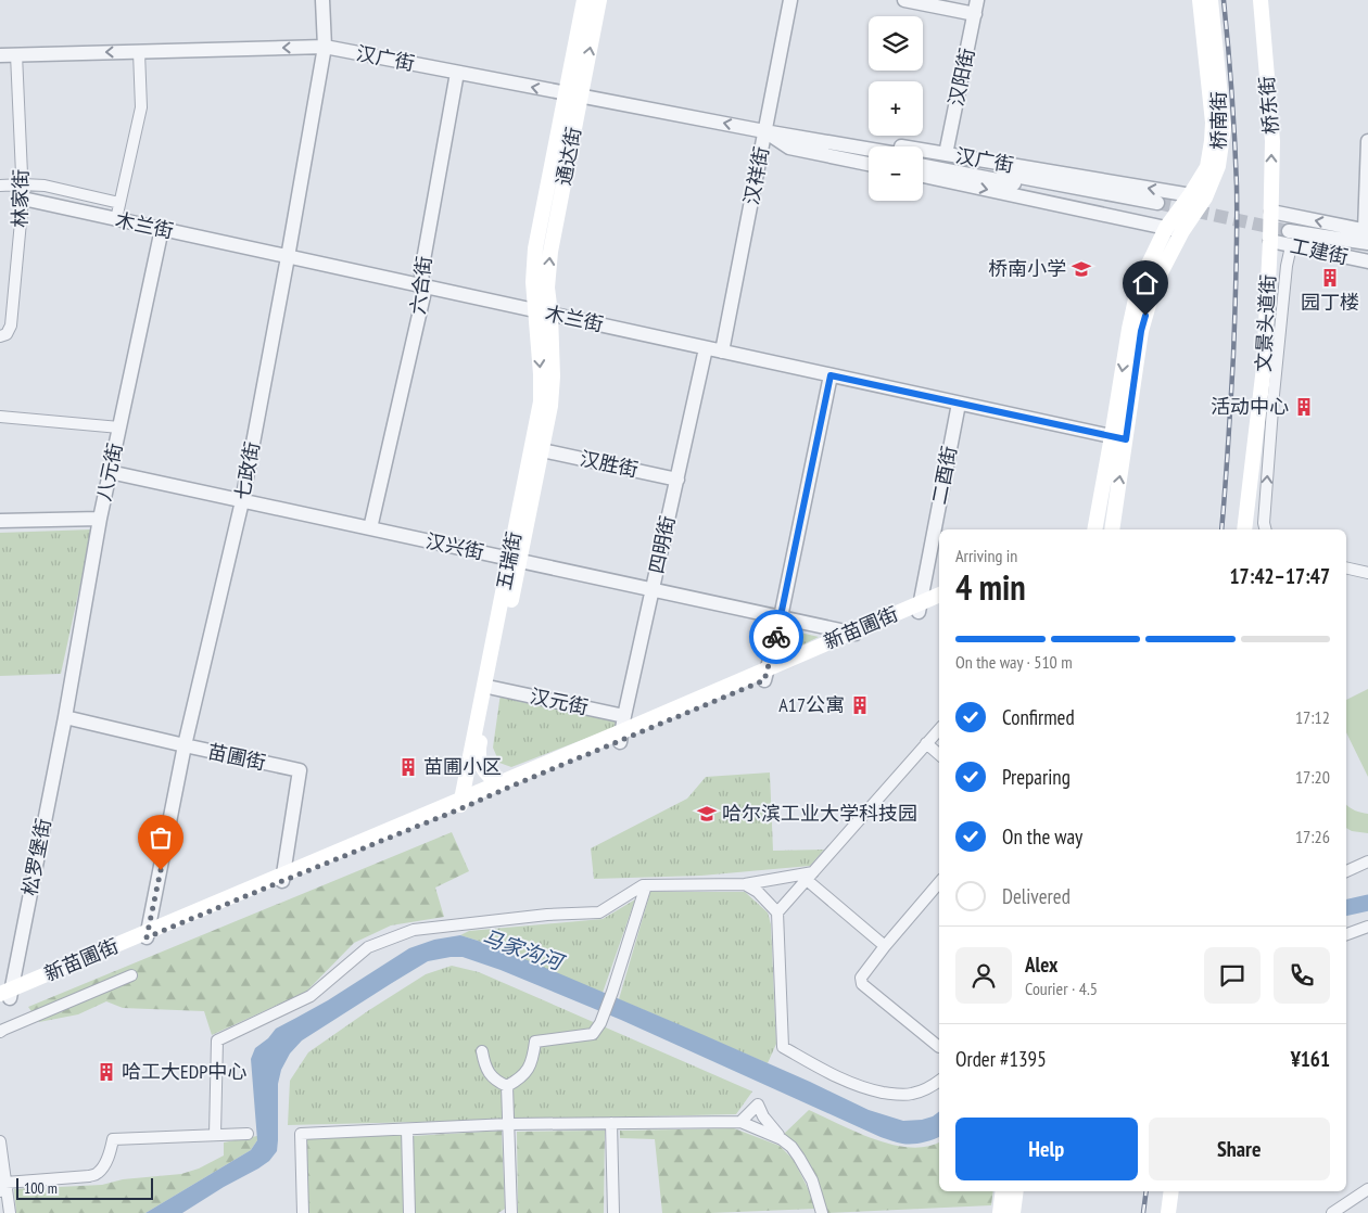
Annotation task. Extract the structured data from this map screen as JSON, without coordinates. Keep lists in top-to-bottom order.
{
  "streets": {
    "main road": [
      "桥东街",
      "桥南街",
      "通达街",
      "文景头道街",
      "五瑞街",
      "新苗圃街"
    ],
    "street": [
      "汉广街",
      "汉阳街",
      "汉祥街",
      "林家街",
      "木兰街",
      "工建街",
      "六合街",
      "汉胜街",
      "七政街",
      "八元街",
      "二酉街",
      "四明街",
      "汉兴街",
      "汉元街",
      "苗圃街",
      "松罗堡街"
    ]
  },
  "crossings": [
    ["汉广街", "汉阳街"],
    ["汉广街", "桥南街"],
    ["汉广街", "通达街"],
    ["汉广街", "汉祥街"],
    ["汉广街", "林家街"],
    ["汉广街", "六合街"],
    ["汉广街", "七政街"],
    ["桥东街", "工建街"],
    ["桥东街", "文景头道街"],
    ["桥南街", "木兰街"],
    ["通达街", "木兰街"],
    ["通达街", "五瑞街"],
    ["汉祥街", "木兰街"],
    ["林家街", "木兰街"],
    ["木兰街", "六合街"],
    ["木兰街", "七政街"],
    ["木兰街", "八元街"],
    ["木兰街", "二酉街"],
    ["木兰街", "四明街"],
    ["木兰街", "五瑞街"],
    ["工建街", "文景头道街"],
    ["六合街", "汉兴街"],
    ["汉胜街", "四明街"],
    ["汉胜街", "五瑞街"],
    ["七政街", "汉兴街"],
    ["七政街", "新苗圃街"],
    ["七政街", "苗圃街"],
    ["八元街", "汉兴街"],
    ["八元街", "苗圃街"],
    ["八元街", "松罗堡街"],
    ["二酉街", "新苗圃街"],
    ["四明街", "汉兴街"],
    ["四明街", "新苗圃街"],
    ["四明街", "汉元街"],
    ["汉兴街", "五瑞街"],
    ["汉兴街", "新苗圃街"],
    ["五瑞街", "新苗圃街"],
    ["五瑞街", "汉元街"],
    ["新苗圃街", "苗圃街"],
    ["新苗圃街", "松罗堡街"],
    ["苗圃街", "松罗堡街"]
  ],
  "one_way": ["桥东街"],
  "water": ["马家沟河"],
  "places": {
    "school or university": ["桥南小学", "哈尔滨工业大学科技园"],
    "building": [
      "园丁楼",
      "活动中心",
      "A17公寓",
      "苗圃小区",
      "哈工大EDP中心"
    ]
  },
  "scale_bar": "100 m",
  "page": {
    "map_buttons": ["+", "−"],
    "heading": ["4 min", "Arriving in", "17:42–17:47"],
    "panel": [
      "Alex",
      "Courier · 4.5",
      "Order #1395",
      "¥161"
    ],
    "bar": "On the way · 510 m",
    "list": [
      ["Confirmed", "17:12"],
      ["Preparing", "17:20"],
      ["On the way", "17:26"],
      "Delivered"
    ],
    "buttons": ["Help", "Share"],
    "scale": "100 m"
  }
}
